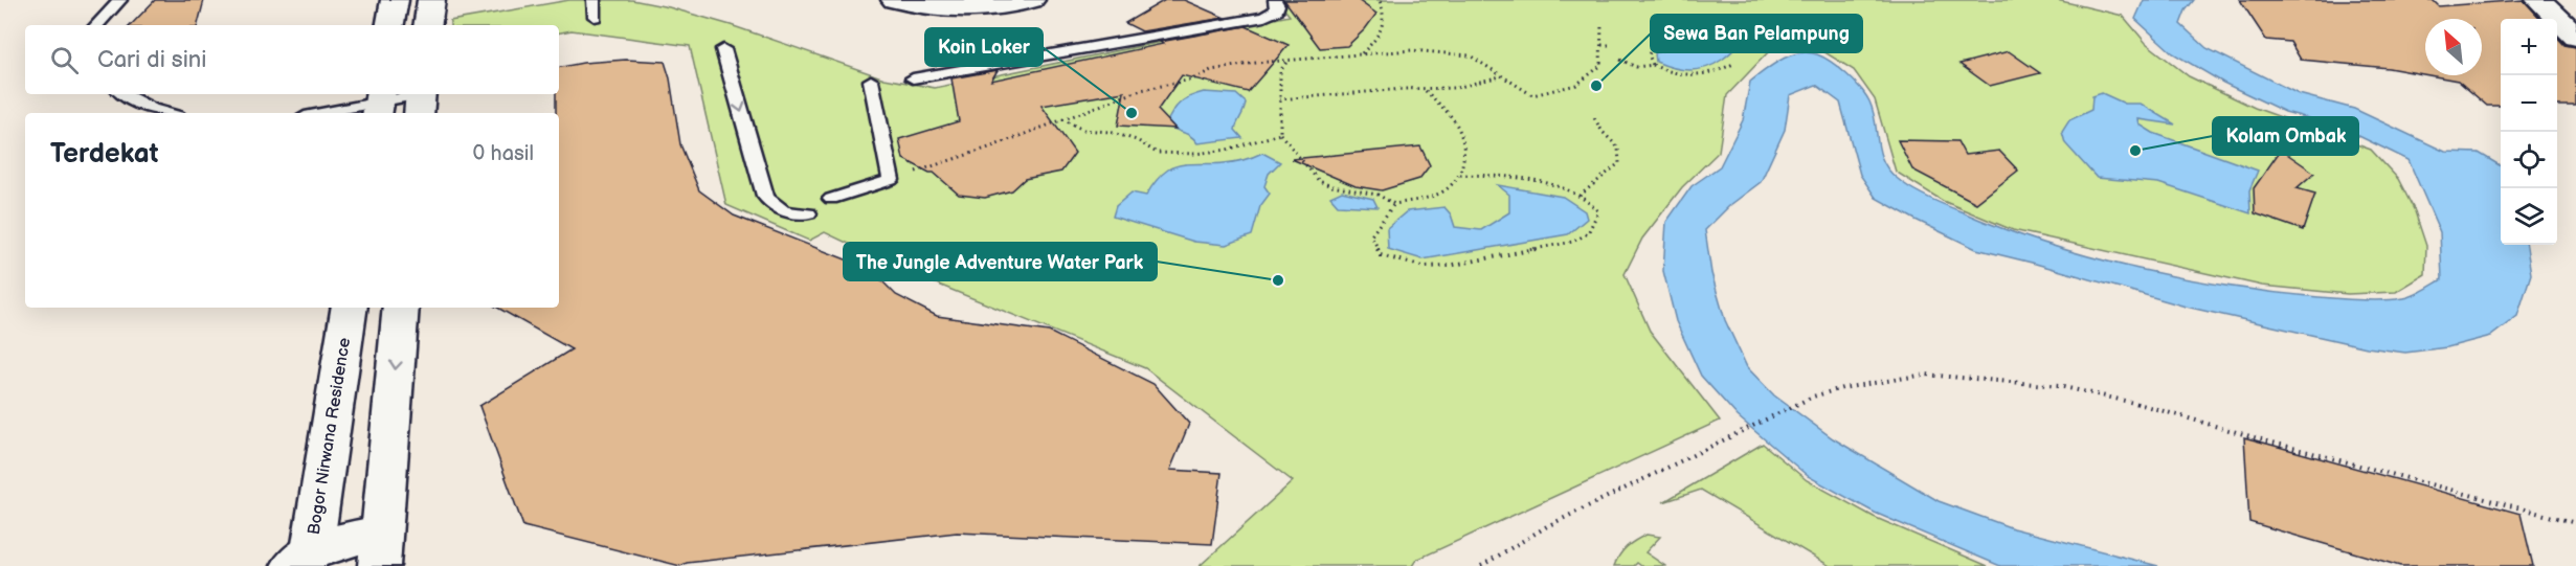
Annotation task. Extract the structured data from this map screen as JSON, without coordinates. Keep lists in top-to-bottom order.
{
  "streets": {
    "street": ["Bogor Nirwana Residence"]
  },
  "places": [
    "Sewa Ban Pelampung",
    "Koin Loker",
    "Kolam Ombak",
    "The Jungle Adventure Water Park"
  ],
  "north": "top left",
  "page": {
    "map_buttons": ["+", "−"],
    "search": "Cari di sini",
    "heading": ["Terdekat", "0 hasil"]
  }
}
